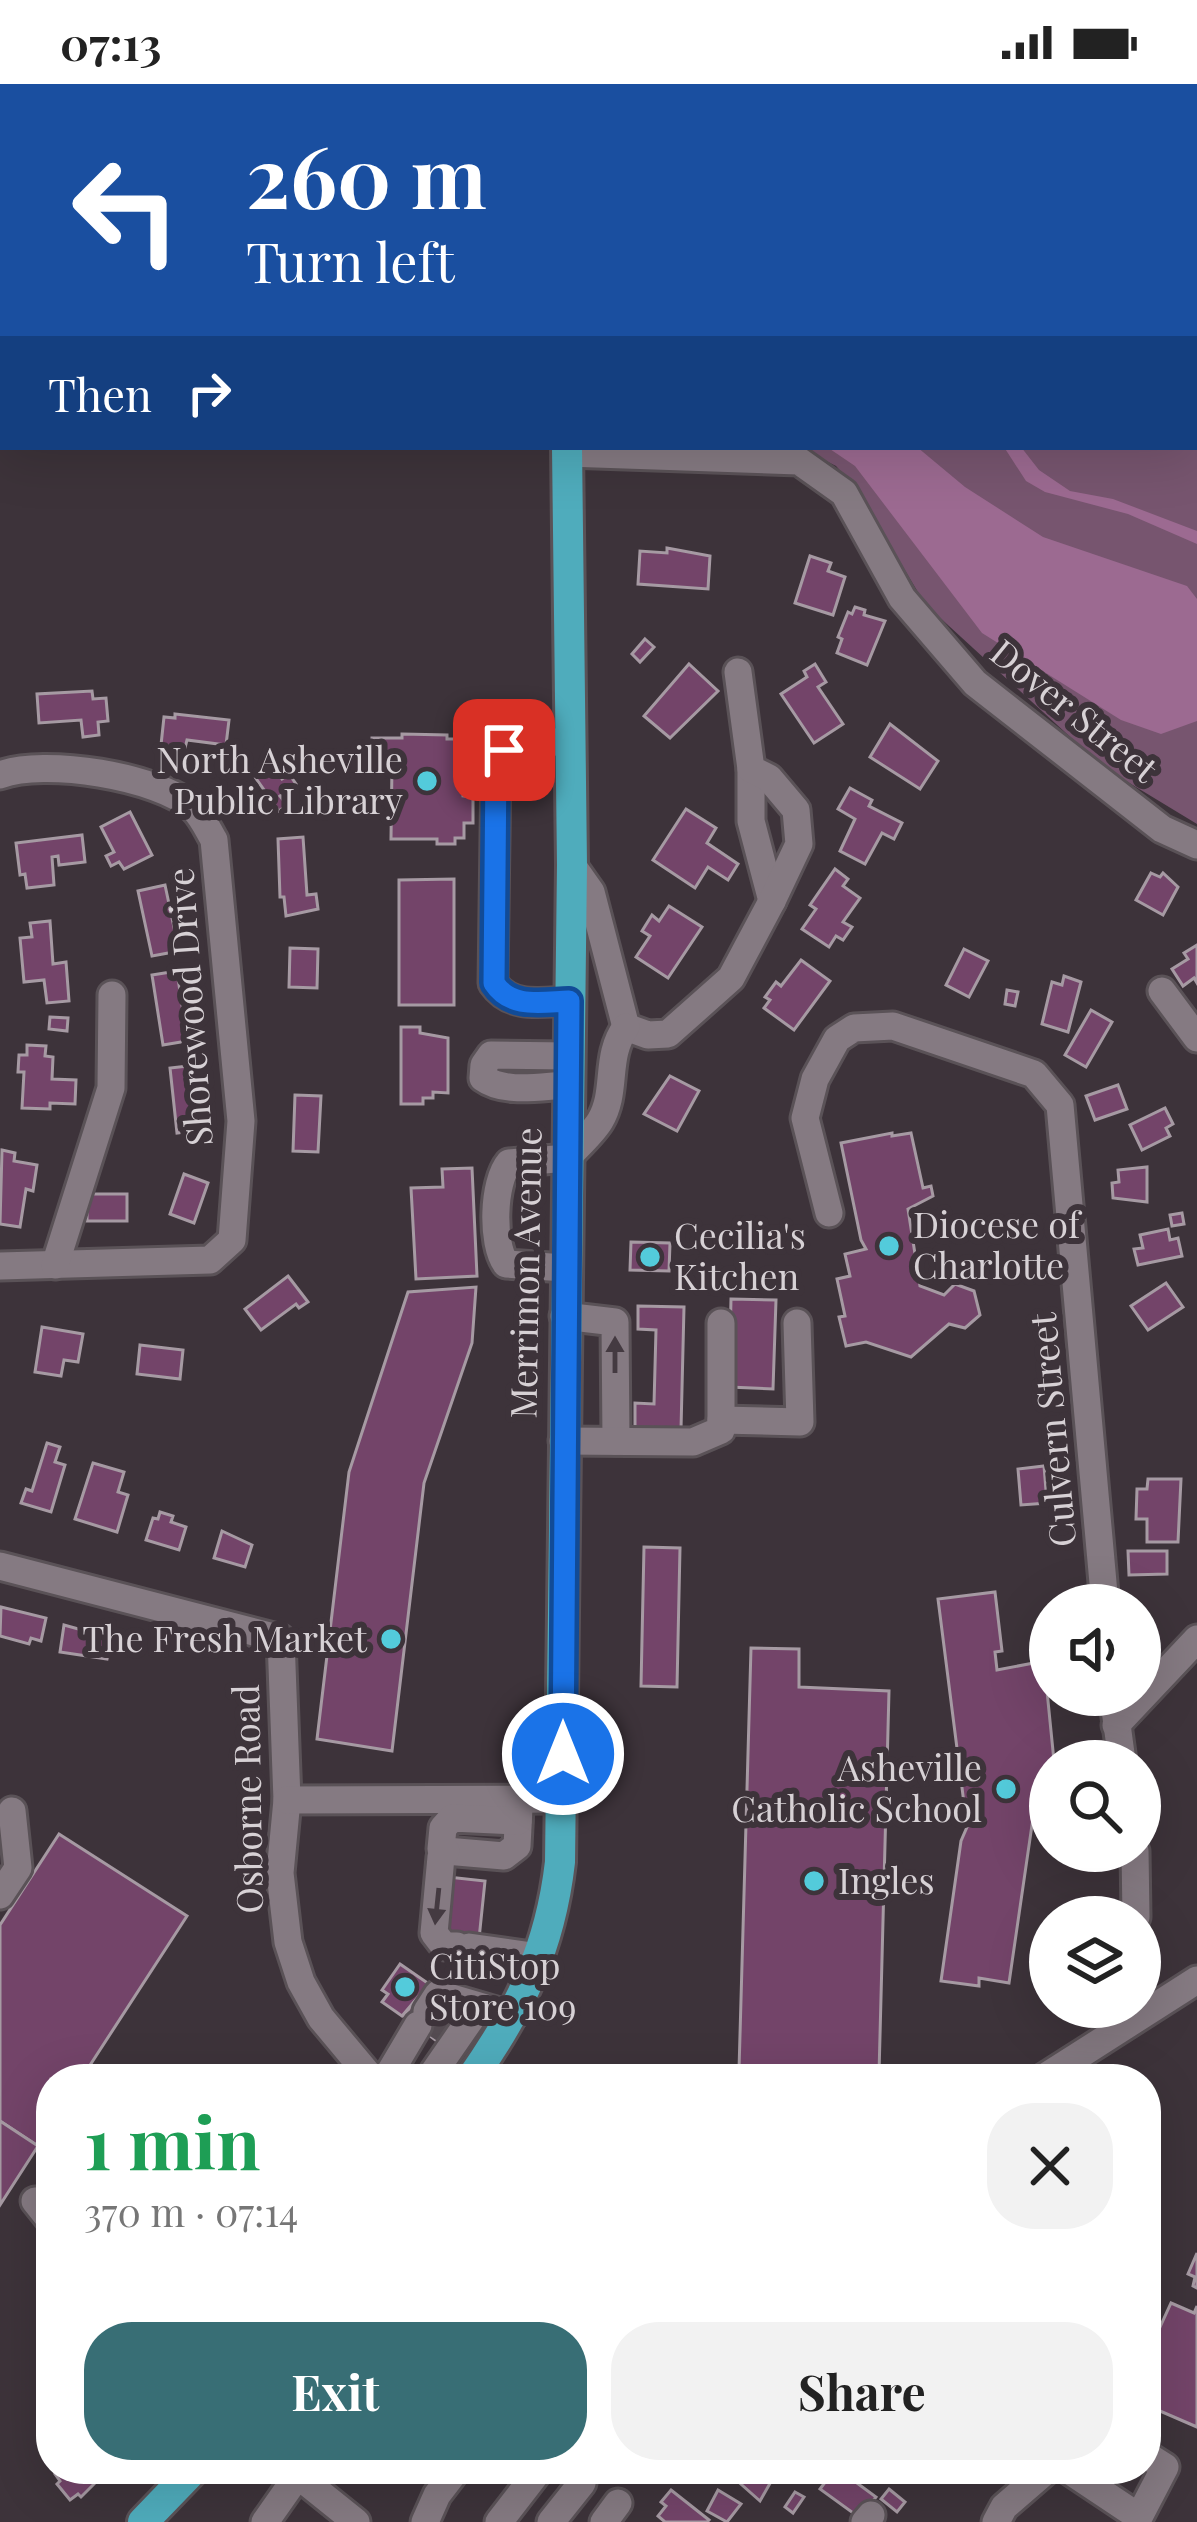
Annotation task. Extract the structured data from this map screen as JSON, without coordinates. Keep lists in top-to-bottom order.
{
  "streets": {
    "main road": ["Merrimon Avenue"],
    "street": [
      "Dover Street",
      "Shorewood Drive",
      "Culvern Street",
      "Osborne Road"
    ]
  },
  "crossings": [
    ["Dover Street", "Merrimon Avenue"]
  ],
  "places": [
    "North Asheville Public Library",
    "Diocese of Charlotte",
    "Cecilia's Kitchen",
    "The Fresh Market",
    "Asheville Catholic School",
    "Ingles",
    "CitiStop Store 109"
  ],
  "page": {
    "status": "07:13",
    "turn": ["260 m", "Turn left"],
    "then": "Then",
    "heading": ["1 min", "370 m · 07:14"],
    "buttons": ["Exit", "Share"]
  }
}
